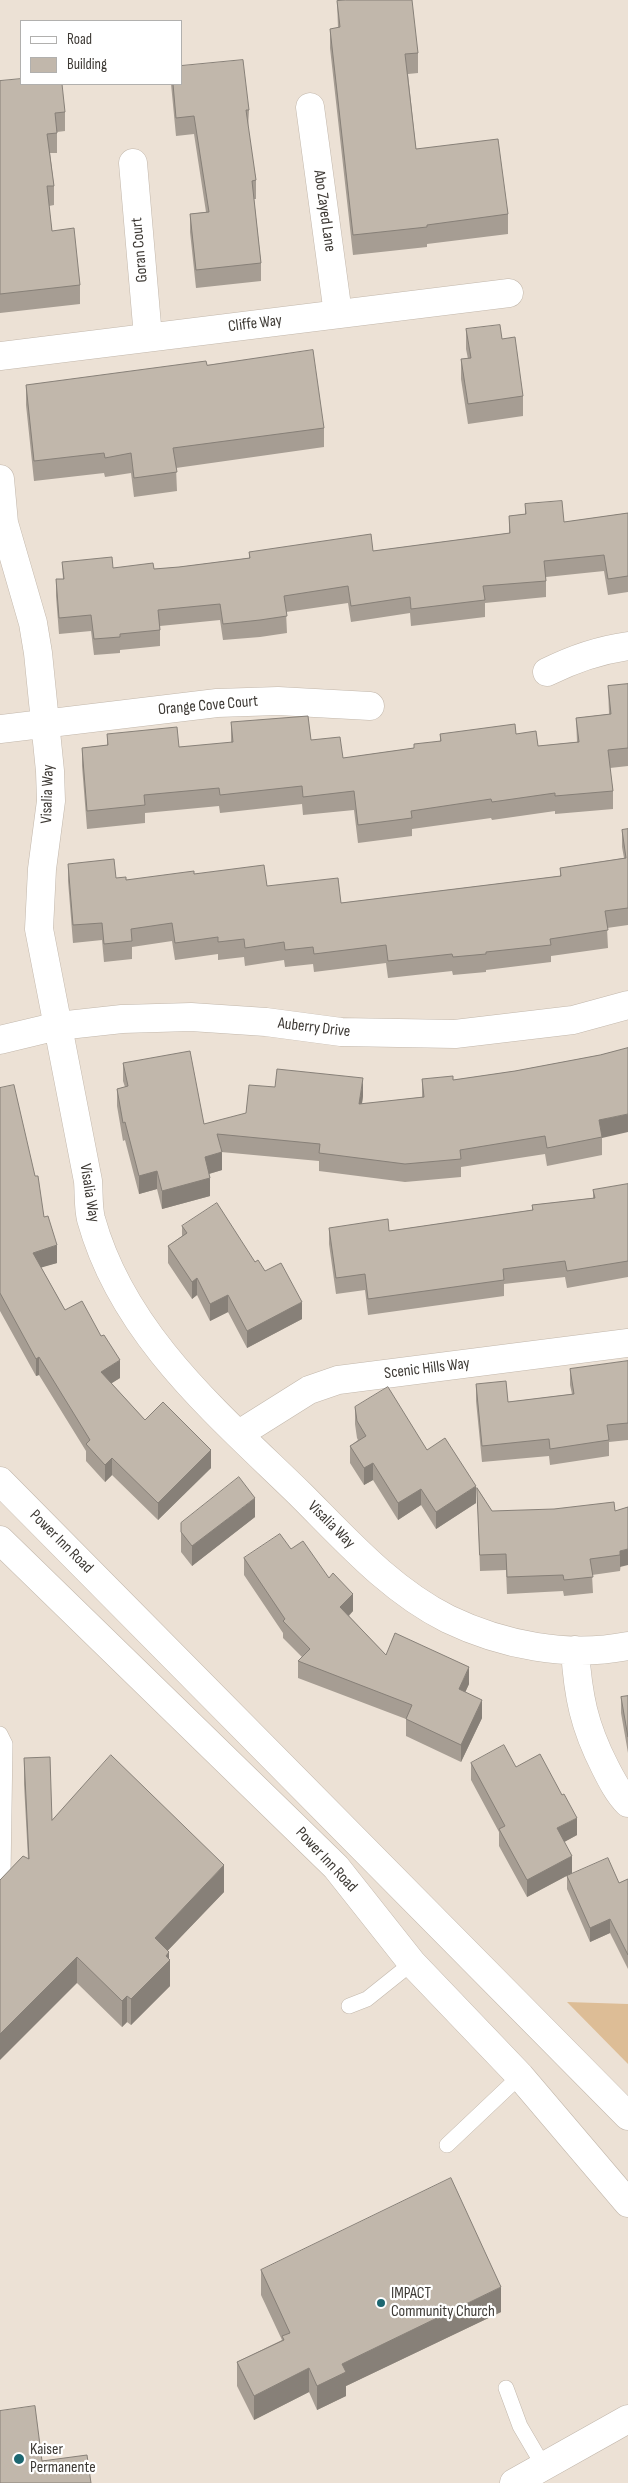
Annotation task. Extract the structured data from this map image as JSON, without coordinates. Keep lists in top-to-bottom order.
{
  "streets": {
    "street": [
      "Abo Zayed Lane",
      "Goran Court",
      "Cliffe Way",
      "Orange Cove Court",
      "Visalia Way",
      "Auberry Drive",
      "Scenic Hills Way",
      "Power Inn Road"
    ]
  },
  "crossings": [
    ["Abo Zayed Lane", "Cliffe Way"],
    ["Goran Court", "Cliffe Way"],
    ["Orange Cove Court", "Visalia Way"],
    ["Visalia Way", "Auberry Drive"],
    ["Visalia Way", "Scenic Hills Way"]
  ],
  "places": ["IMPACT Community Church", "Kaiser Permanente"],
  "legend": ["Road", "Building"]
}
